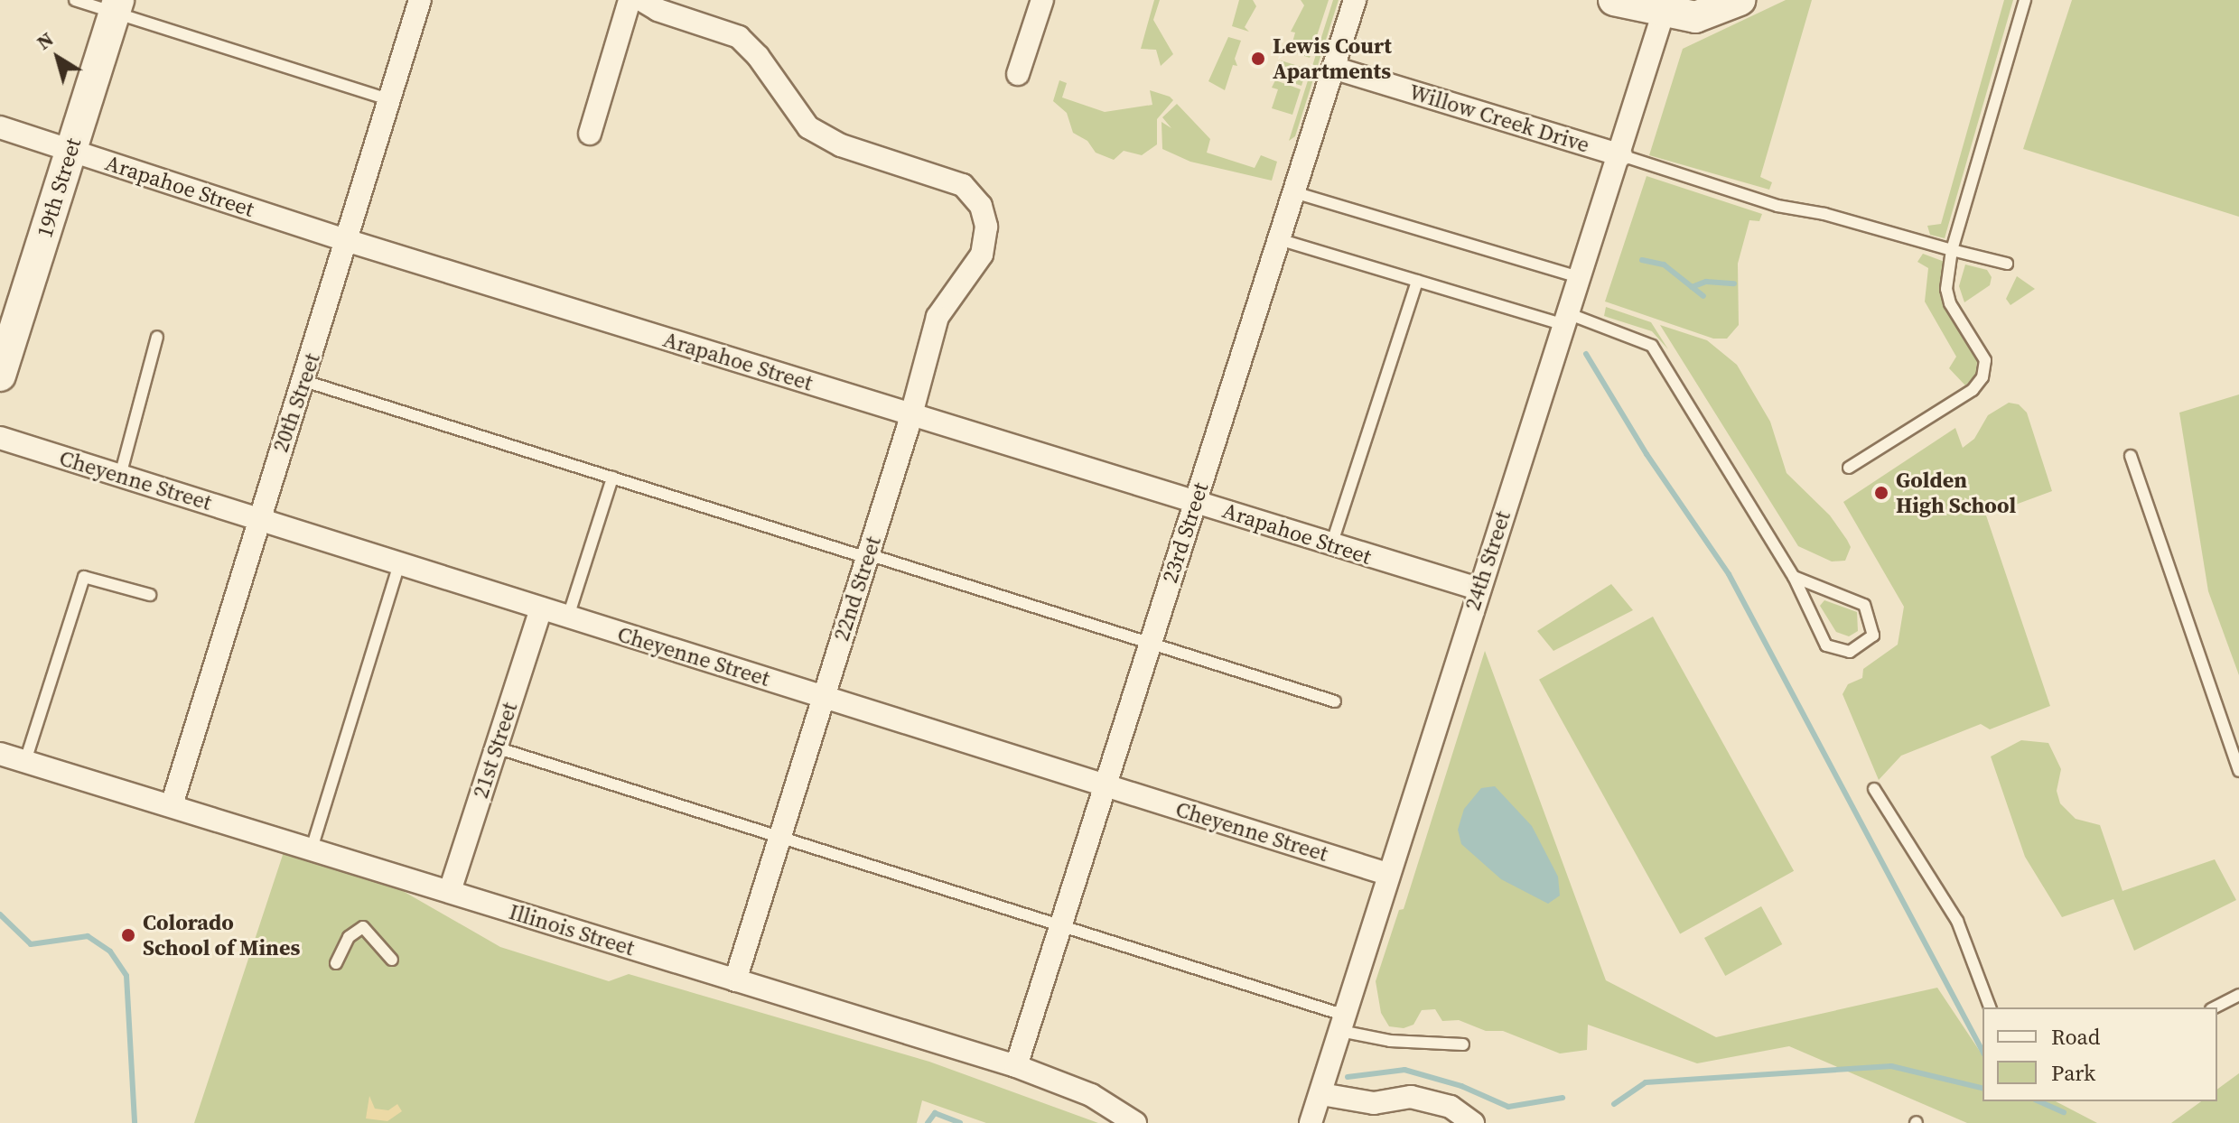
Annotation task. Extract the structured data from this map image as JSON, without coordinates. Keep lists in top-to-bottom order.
{
  "streets": {
    "main road": ["19th Street"],
    "street": [
      "Willow Creek Drive",
      "Arapahoe Street",
      "20th Street",
      "Cheyenne Street",
      "23rd Street",
      "24th Street",
      "22nd Street",
      "21st Street",
      "Illinois Street"
    ]
  },
  "crossings": [
    ["Willow Creek Drive", "23rd Street"],
    ["Willow Creek Drive", "24th Street"],
    ["Arapahoe Street", "19th Street"],
    ["Arapahoe Street", "20th Street"],
    ["Arapahoe Street", "23rd Street"],
    ["Arapahoe Street", "24th Street"],
    ["Arapahoe Street", "22nd Street"],
    ["20th Street", "Cheyenne Street"],
    ["20th Street", "Illinois Street"],
    ["Cheyenne Street", "23rd Street"],
    ["Cheyenne Street", "24th Street"],
    ["Cheyenne Street", "22nd Street"],
    ["Cheyenne Street", "21st Street"],
    ["23rd Street", "Illinois Street"],
    ["22nd Street", "Illinois Street"],
    ["21st Street", "Illinois Street"]
  ],
  "places": ["Lewis Court Apartments", "Golden High School", "Colorado School of Mines"],
  "legend": ["Road", "Park"],
  "north": "top left"
}
